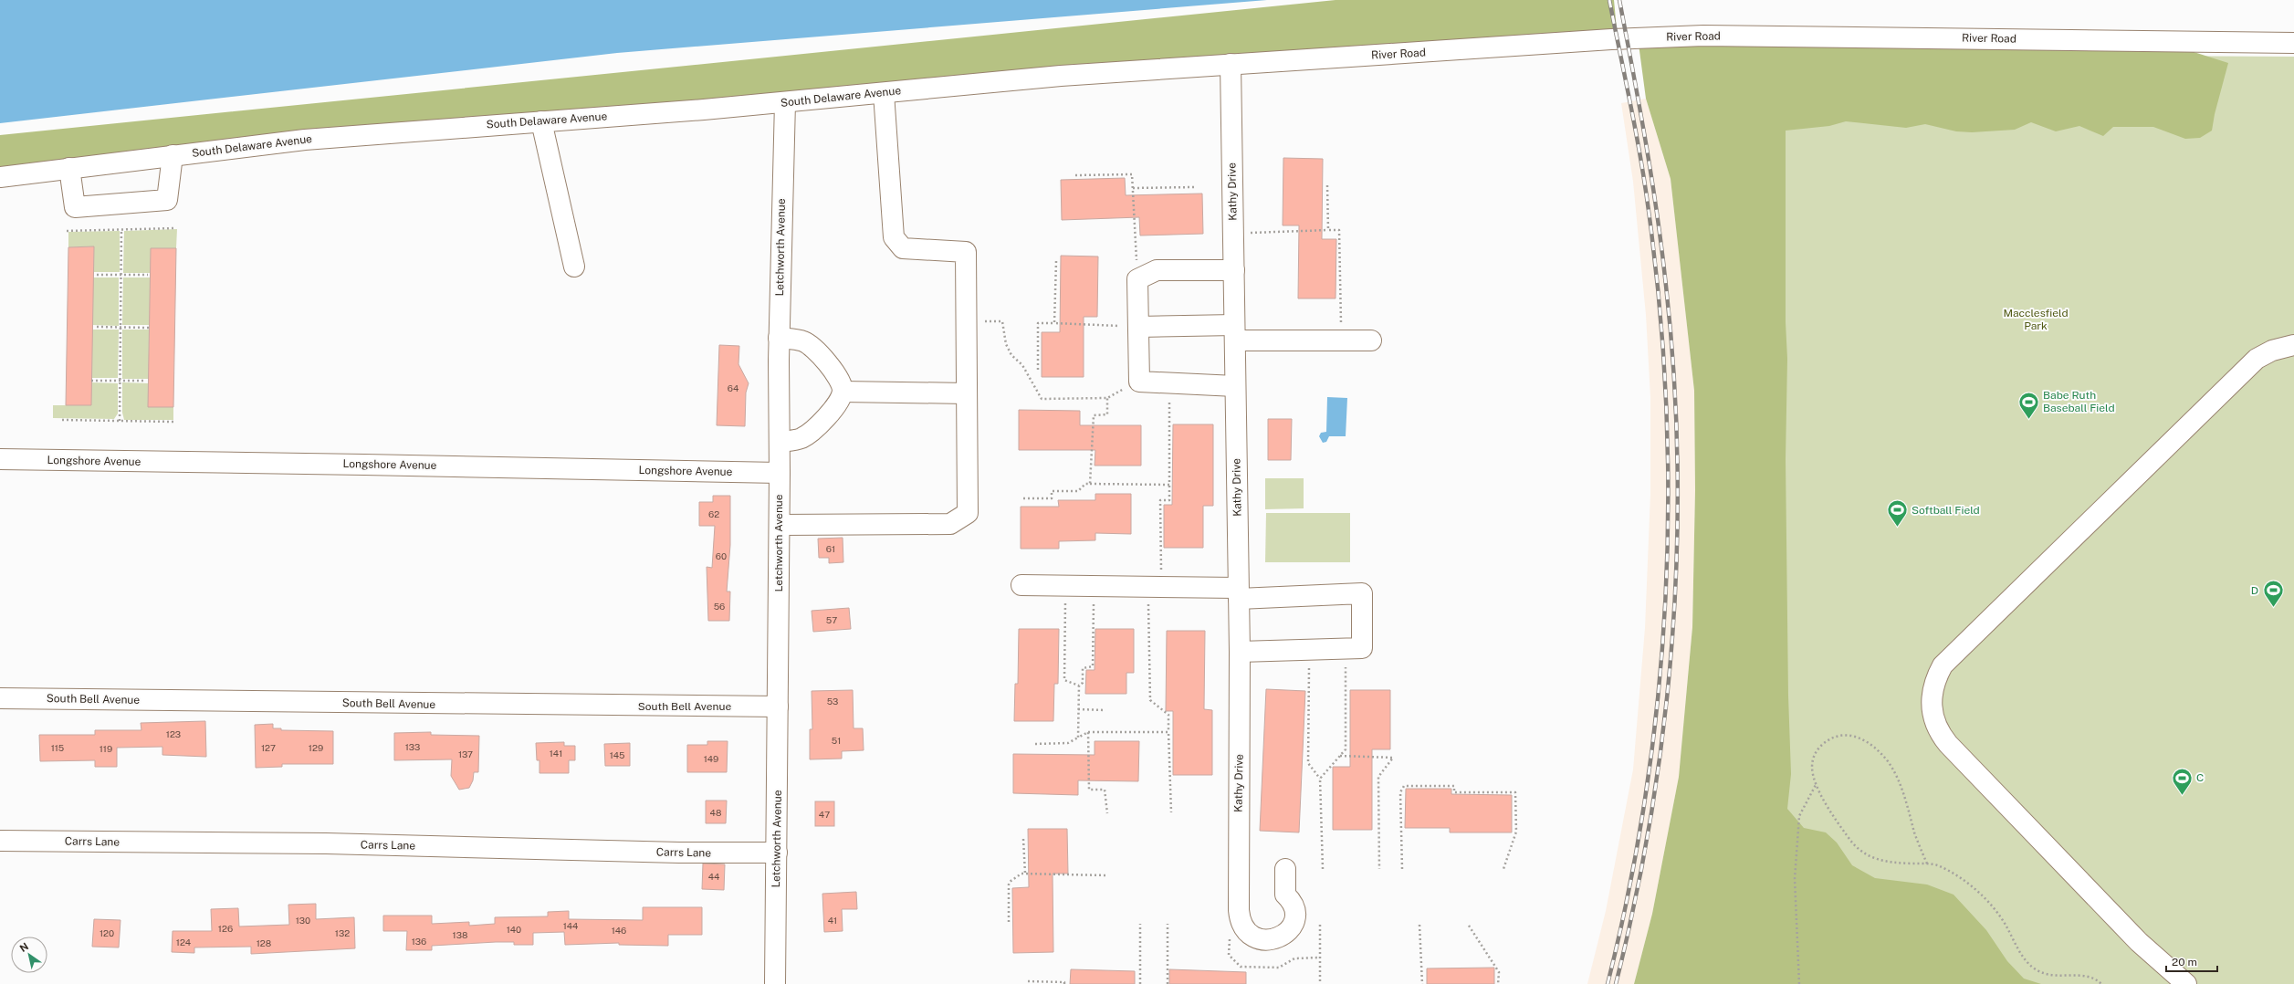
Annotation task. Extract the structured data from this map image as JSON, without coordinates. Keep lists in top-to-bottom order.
{
  "streets": {
    "street": [
      "River Road",
      "South Delaware Avenue",
      "Kathy Drive",
      "Letchworth Avenue",
      "Longshore Avenue",
      "South Bell Avenue",
      "Carrs Lane"
    ]
  },
  "crossings": [
    ["River Road", "South Delaware Avenue"],
    ["River Road", "Kathy Drive"],
    ["South Delaware Avenue", "Letchworth Avenue"],
    ["Letchworth Avenue", "Longshore Avenue"],
    ["Letchworth Avenue", "South Bell Avenue"],
    ["Letchworth Avenue", "Carrs Lane"]
  ],
  "parks": ["Macclesfield Park"],
  "places": {
    "sports": [
      "Babe Ruth Baseball Field",
      "Softball Field",
      "D",
      "C"
    ]
  },
  "house_numbers": [
    "64",
    "62",
    "61",
    "60",
    "56",
    "57",
    "53",
    "123",
    "51",
    "133",
    "115",
    "127",
    "129",
    "119",
    "141",
    "137",
    "145",
    "149",
    "48",
    "47",
    "44",
    "130",
    "41",
    "144",
    "126",
    "140",
    "146",
    "120",
    "132",
    "138",
    "136",
    "124",
    "128"
  ],
  "scale_bar": "20 m",
  "north": "top left"
}
